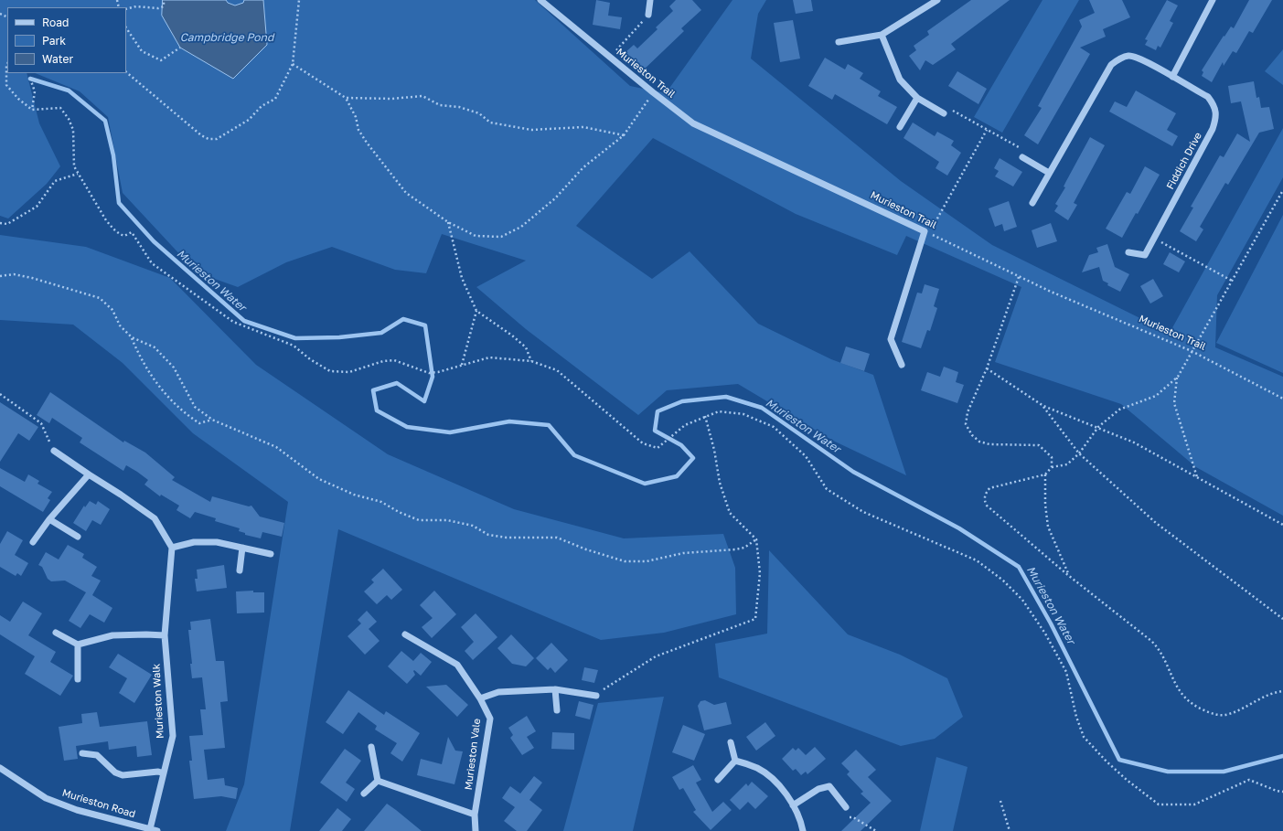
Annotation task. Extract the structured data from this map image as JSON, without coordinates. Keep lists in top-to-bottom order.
{
  "streets": {
    "street": [
      "Murieston Trail",
      "Fiddich Drive",
      "Murieston Walk",
      "Murieston Vale",
      "Murieston Road"
    ]
  },
  "crossings": [
    ["Murieston Walk", "Murieston Road"]
  ],
  "water": ["Campbridge Pond", "Murieston Water"],
  "legend": ["Road", "Park", "Water"]
}
